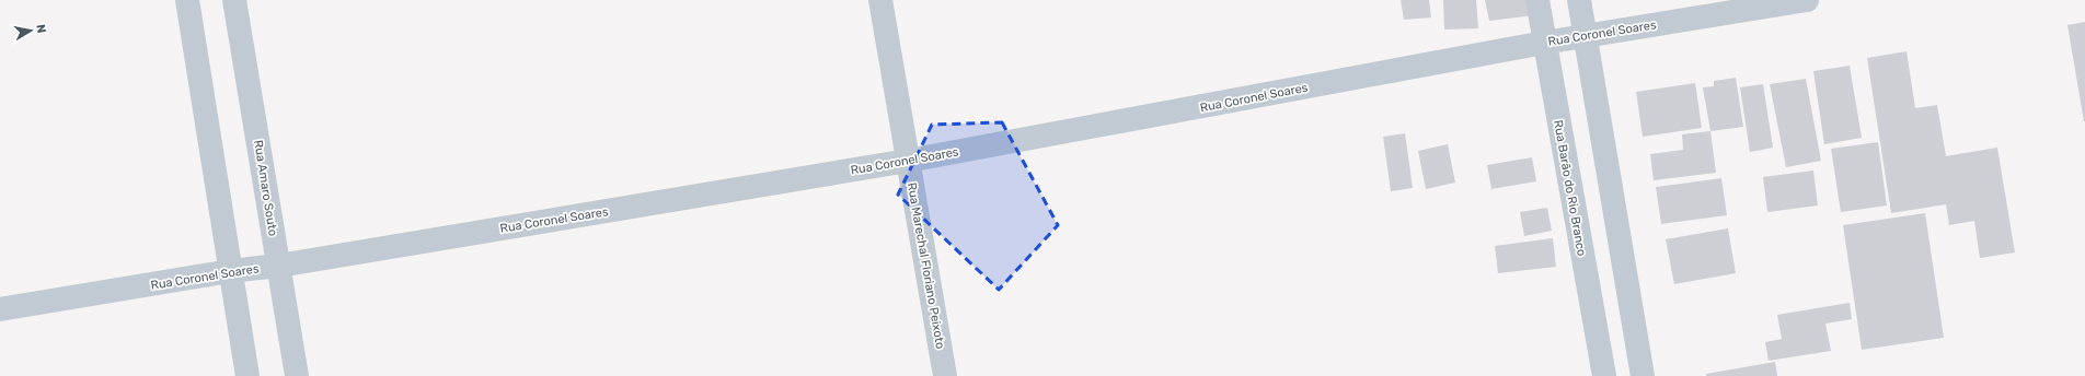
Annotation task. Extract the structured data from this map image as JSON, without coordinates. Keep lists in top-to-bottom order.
{
  "streets": {
    "street": [
      "Rua Coronel Soares",
      "Rua Amaro Souto",
      "Rua Barão do Rio Branco",
      "Rua Marechal Floriano Peixoto"
    ]
  },
  "crossings": [
    ["Rua Coronel Soares", "Rua Amaro Souto"],
    ["Rua Coronel Soares", "Rua Barão do Rio Branco"],
    ["Rua Coronel Soares", "Rua Marechal Floriano Peixoto"]
  ],
  "north": "right"
}
